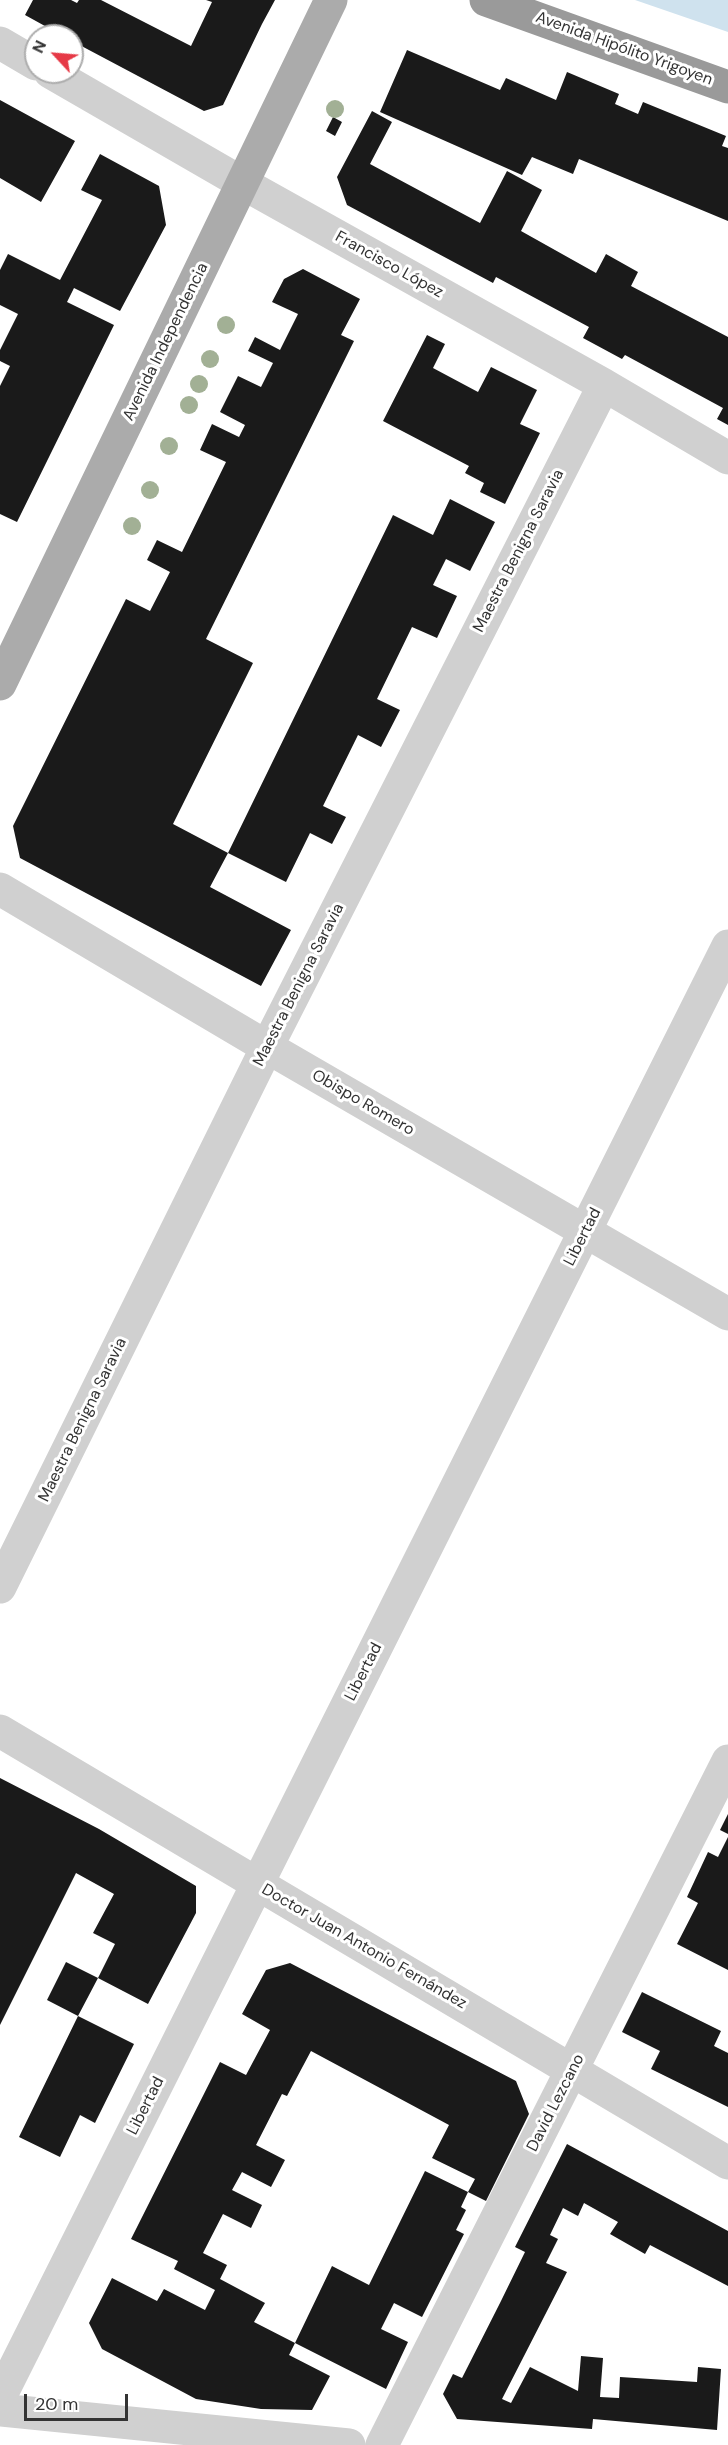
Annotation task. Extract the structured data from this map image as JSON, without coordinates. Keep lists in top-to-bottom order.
{
  "streets": {
    "highway": ["Avenida Hipólito Yrigoyen"],
    "main road": ["Avenida Independencia"],
    "street": [
      "Francisco López",
      "Maestra Benigna Saravia",
      "Obispo Romero",
      "Libertad",
      "Doctor Juan Antonio Fernández",
      "David Lezcano"
    ]
  },
  "crossings": [
    ["Francisco López", "Avenida Independencia"],
    ["Francisco López", "Maestra Benigna Saravia"],
    ["Maestra Benigna Saravia", "Obispo Romero"],
    ["Obispo Romero", "Libertad"],
    ["Libertad", "Doctor Juan Antonio Fernández"],
    ["Doctor Juan Antonio Fernández", "David Lezcano"]
  ],
  "scale_bar": "20 m",
  "north": "top left"
}
